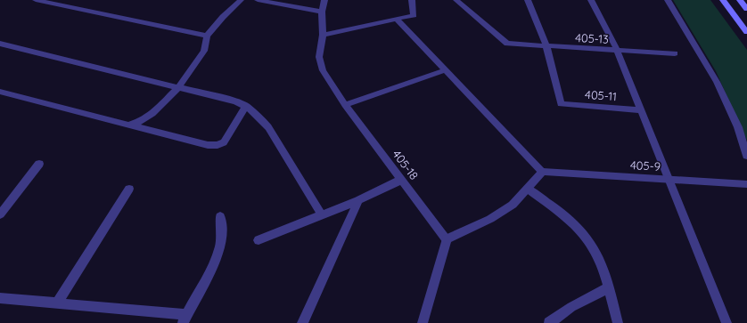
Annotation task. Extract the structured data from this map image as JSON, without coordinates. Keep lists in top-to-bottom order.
{
  "streets": {
    "street": [
      "405-13",
      "405-11",
      "405-18",
      "405-9"
    ]
  },
  "crossings": [
    ["405-13", "405-11"]
  ]
}
